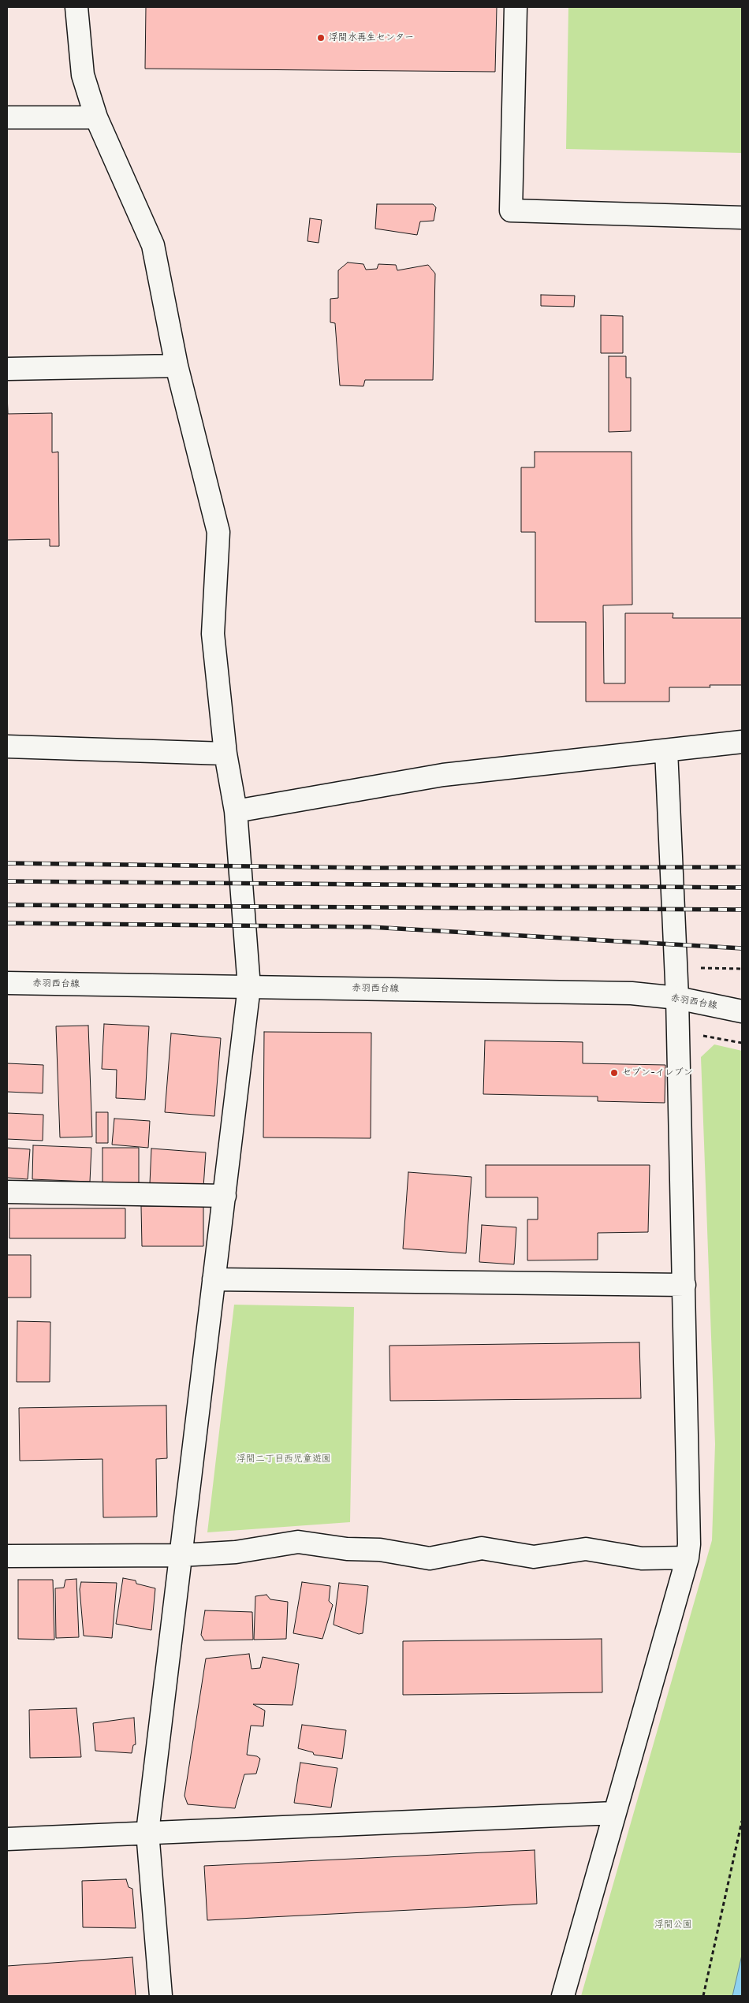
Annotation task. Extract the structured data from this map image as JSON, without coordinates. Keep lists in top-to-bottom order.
{
  "streets": {
    "street": ["赤羽西台線"]
  },
  "parks": ["浮間二丁目西児童遊園", "浮間公園"],
  "places": ["浮間水再生センター", "セブン-イレブン"]
}
